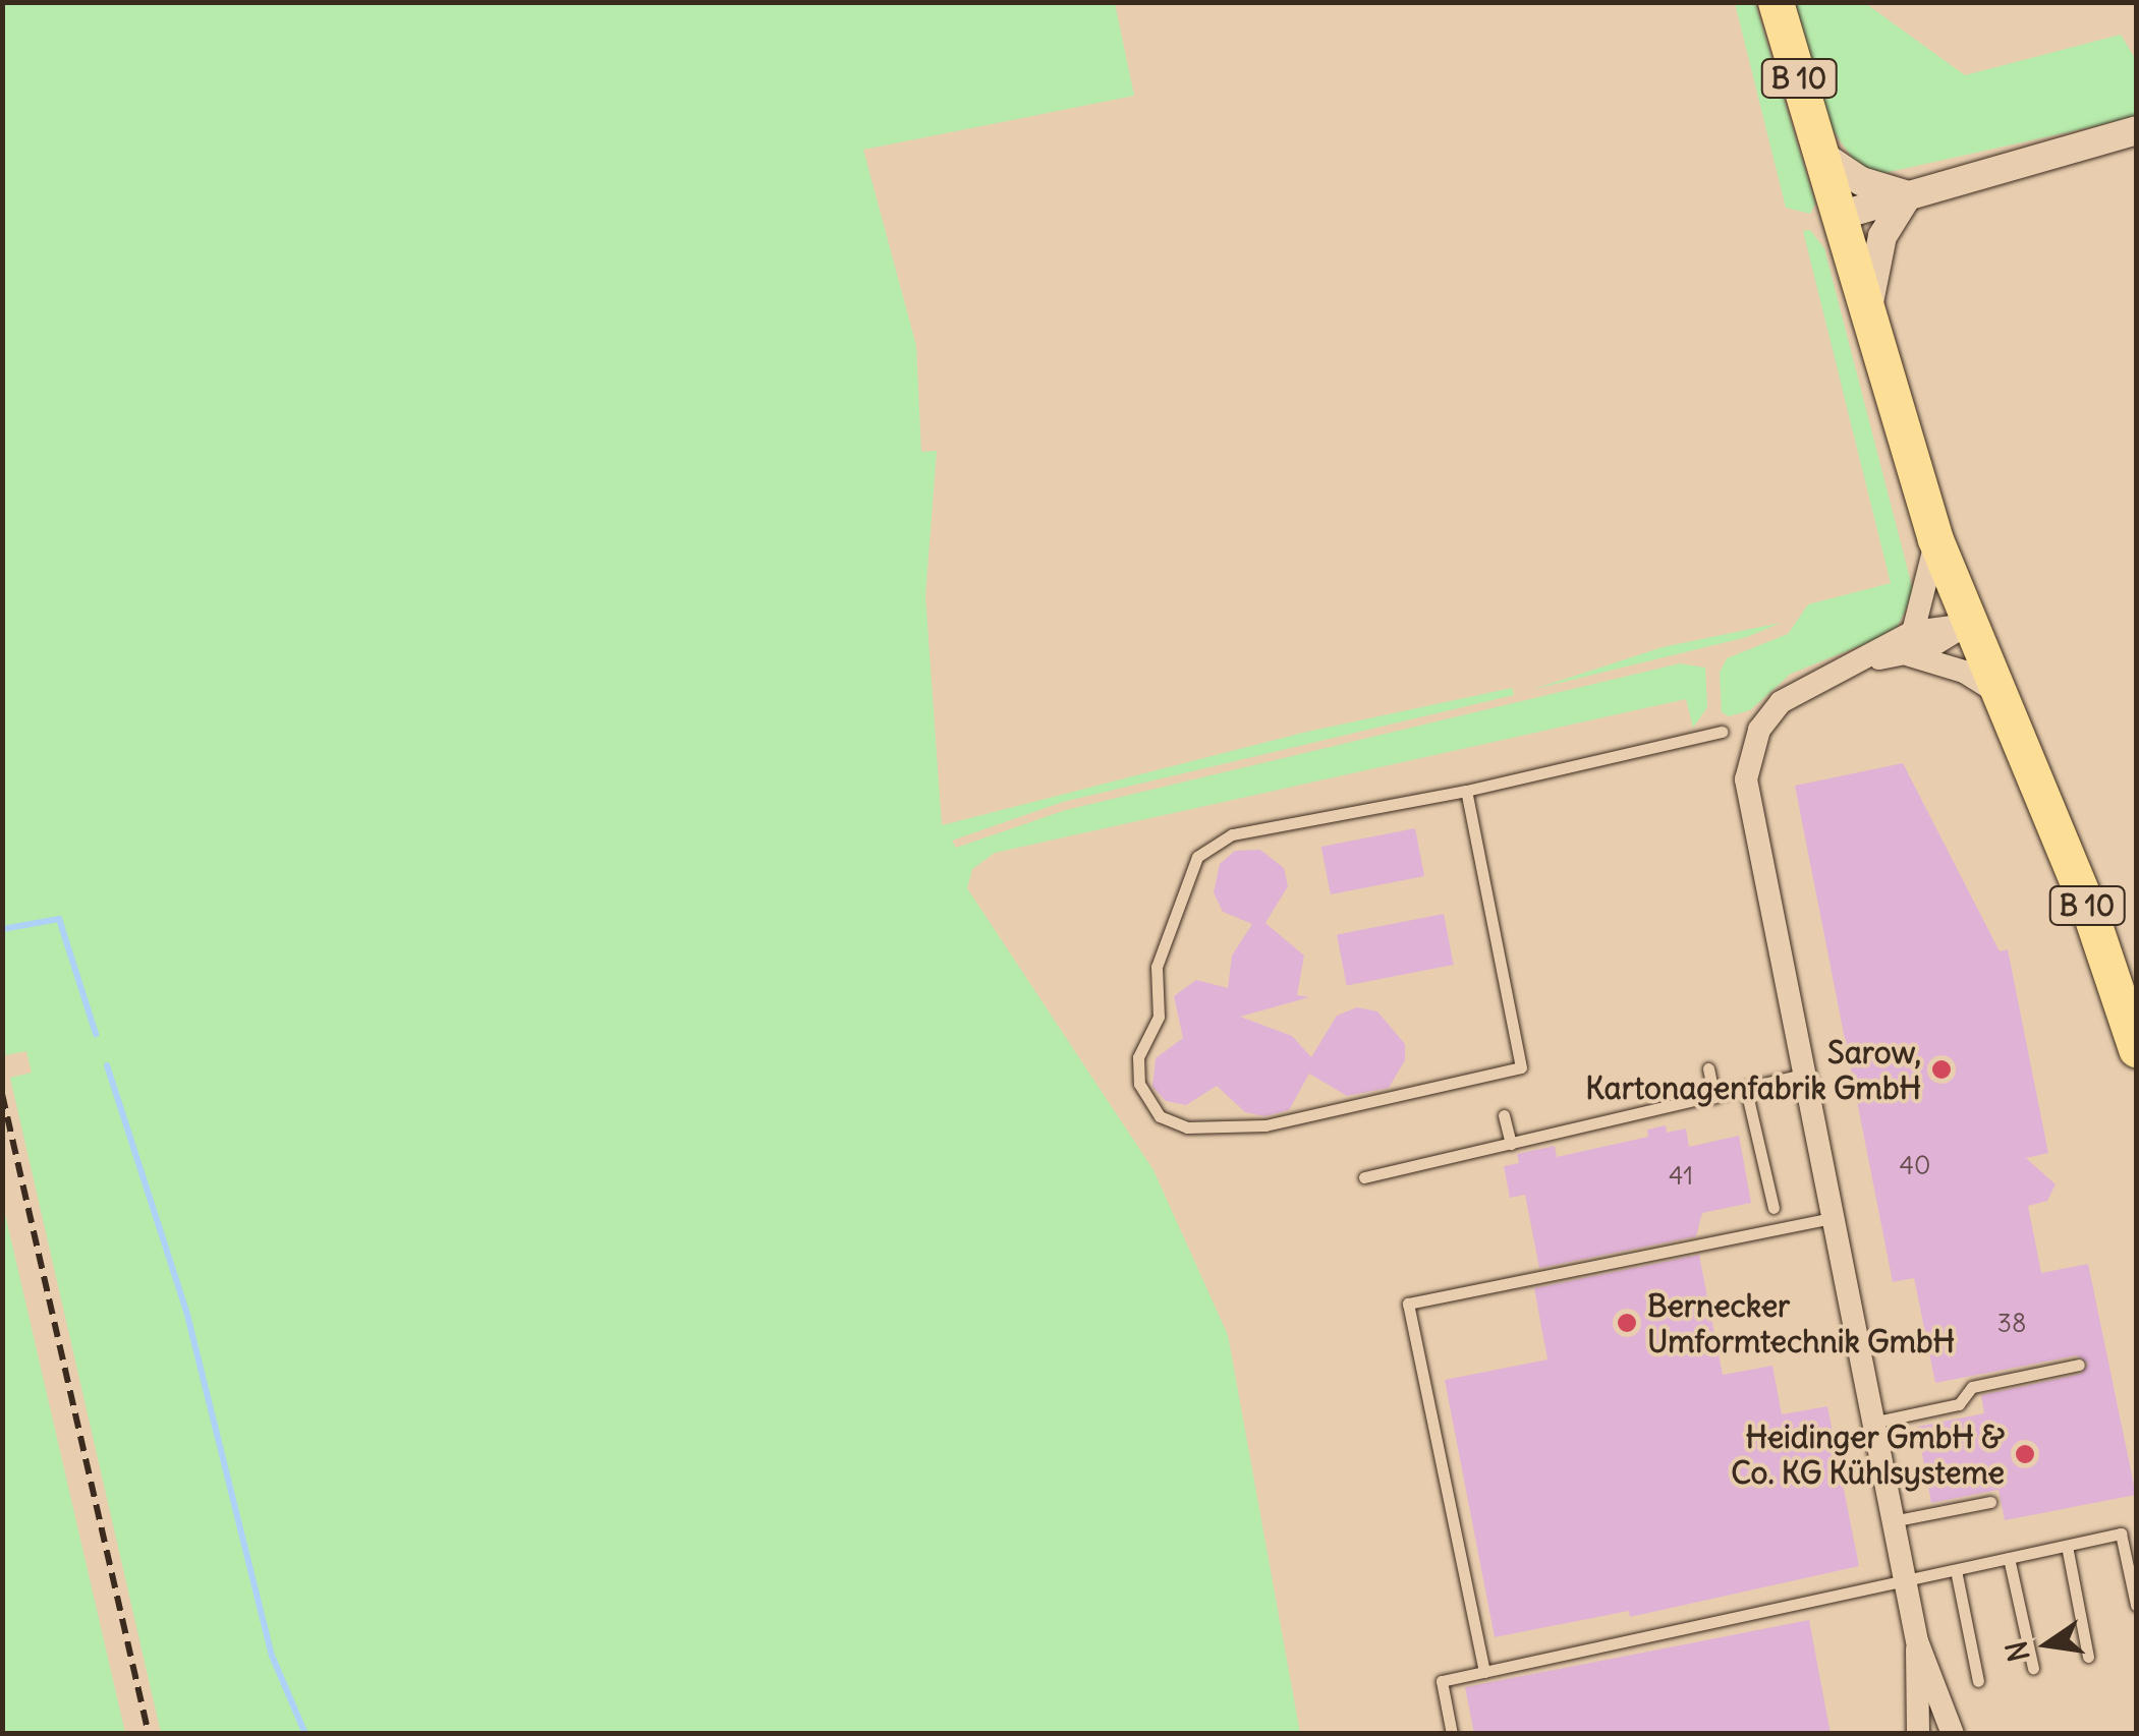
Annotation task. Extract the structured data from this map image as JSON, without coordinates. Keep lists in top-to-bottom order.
{
  "streets": {
    "main road": ["B 10"]
  },
  "places": ["Sarow, Kartonagenfabrik GmbH", "Bernecker Umformtechnik GmbH", "Heidinger GmbH & Co. KG Kühlsysteme"],
  "house_numbers": ["40", "41", "38"],
  "north": "left"
}
